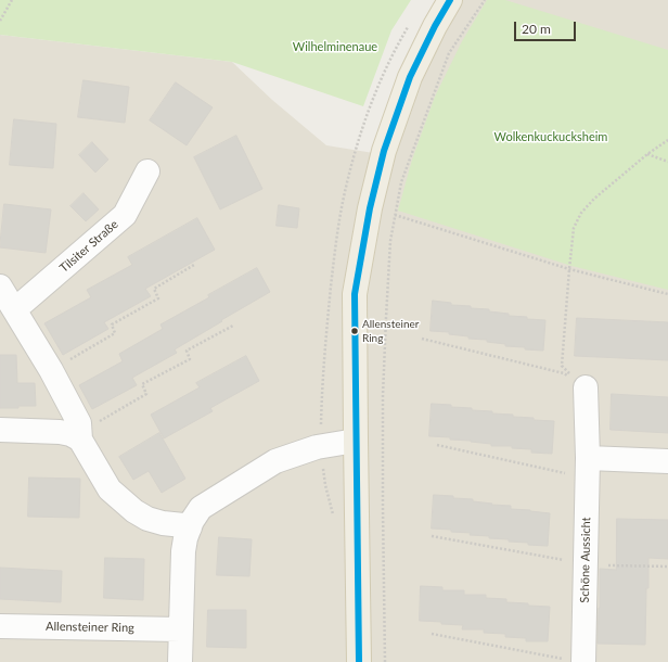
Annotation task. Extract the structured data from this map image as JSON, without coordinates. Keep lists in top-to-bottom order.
{
  "streets": {
    "street": ["Tilsiter Straße", "Schöne Aussicht", "Allensteiner Ring"]
  },
  "parks": ["Wilhelminenaue", "Wolkenkuckucksheim"],
  "places": ["Allensteiner Ring"],
  "scale_bar": "20 m"
}
